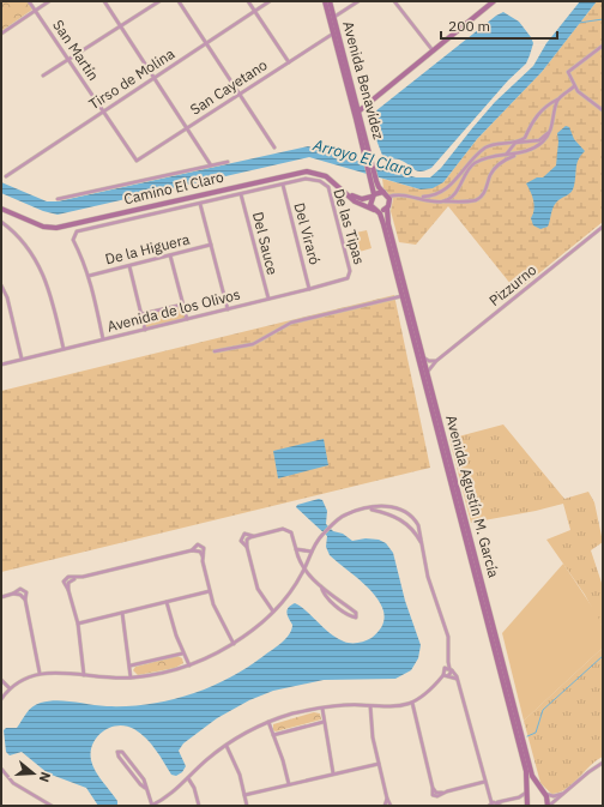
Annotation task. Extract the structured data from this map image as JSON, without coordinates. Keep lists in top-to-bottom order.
{
  "streets": {
    "main road": ["Avenida Benavídez", "Camino El Claro", "Avenida Agustín M. García"],
    "street": [
      "San Martín",
      "Tirso de Molina",
      "San Cayetano",
      "De las Tipas",
      "Del Viraró",
      "Del Sauce",
      "De la Higuera",
      "Pizzurno",
      "Avenida de los Olivos"
    ]
  },
  "crossings": [
    ["San Martín", "Tirso de Molina"],
    ["San Martín", "San Cayetano"],
    ["Avenida Benavídez", "San Cayetano"],
    ["Avenida Benavídez", "Camino El Claro"],
    ["Avenida Benavídez", "Avenida Agustín M. García"],
    ["Camino El Claro", "Avenida Agustín M. García"],
    ["De las Tipas", "Del Viraró"],
    ["De las Tipas", "Del Sauce"],
    ["De las Tipas", "De la Higuera"],
    ["De las Tipas", "Avenida de los Olivos"],
    ["Del Viraró", "Avenida de los Olivos"],
    ["Del Sauce", "Avenida de los Olivos"],
    ["Pizzurno", "Avenida Agustín M. García"]
  ],
  "water": ["Arroyo El Claro"],
  "scale_bar": "200 m",
  "north": "right"
}
